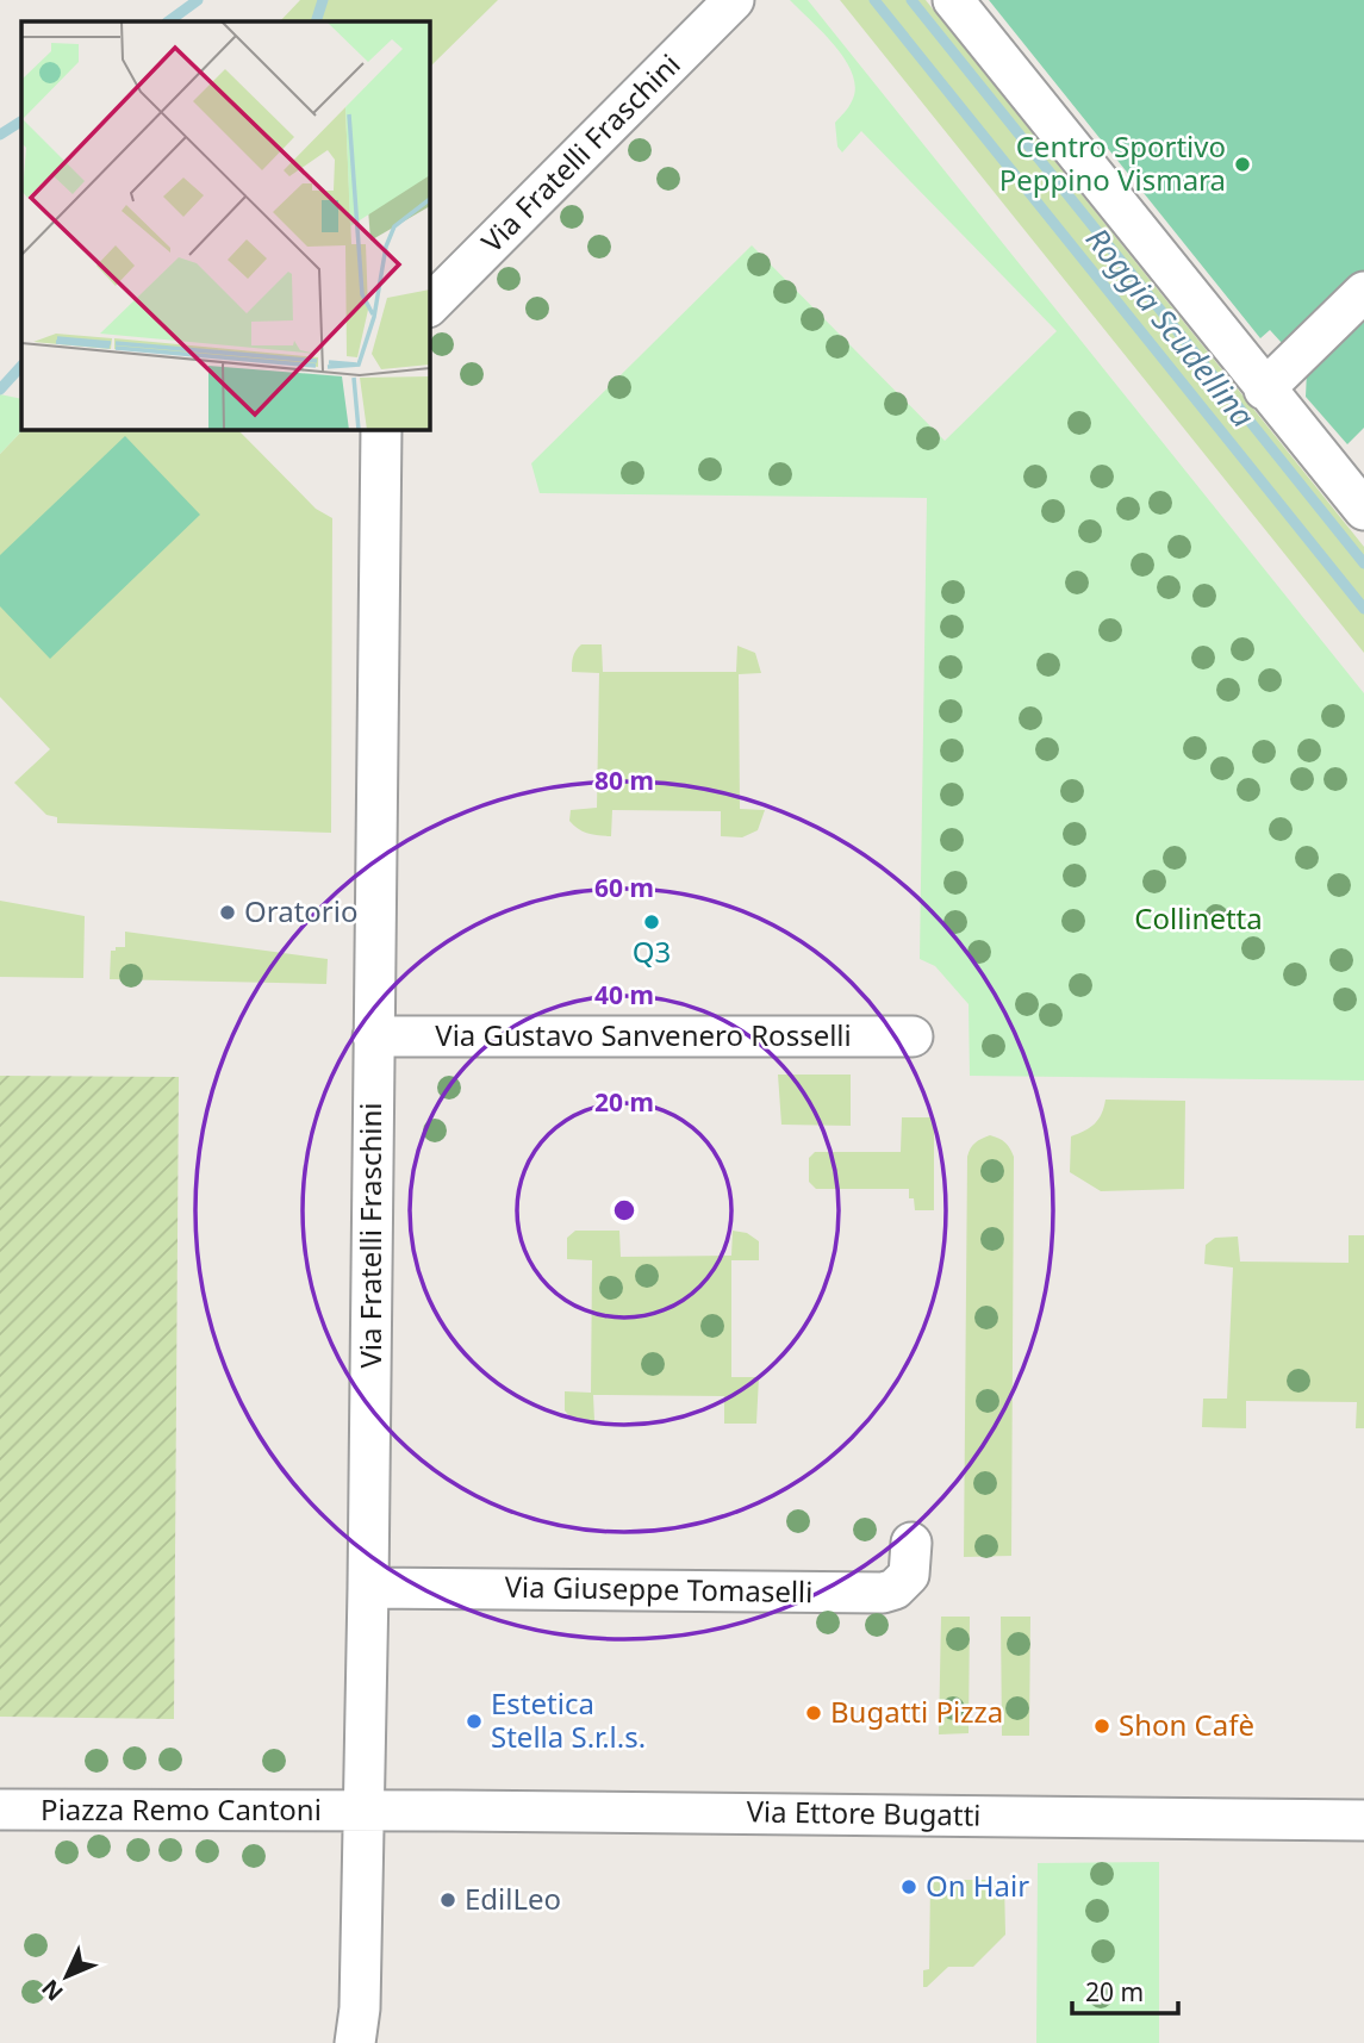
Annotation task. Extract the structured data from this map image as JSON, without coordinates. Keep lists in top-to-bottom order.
{
  "streets": {
    "street": [
      "Via Fratelli Fraschini",
      "Via Gustavo Sanvenero Rosselli",
      "Via Giuseppe Tomaselli",
      "Piazza Remo Cantoni",
      "Via Ettore Bugatti"
    ]
  },
  "crossings": [
    ["Via Fratelli Fraschini", "Via Gustavo Sanvenero Rosselli"],
    ["Via Fratelli Fraschini", "Via Giuseppe Tomaselli"],
    ["Via Fratelli Fraschini", "Piazza Remo Cantoni"],
    ["Via Fratelli Fraschini", "Via Ettore Bugatti"],
    ["Piazza Remo Cantoni", "Via Ettore Bugatti"]
  ],
  "water": ["Roggia Scudellina"],
  "parks": ["Collinetta"],
  "places": [
    "Centro Sportivo Peppino Vismara",
    "Oratorio",
    "Q3",
    "Bugatti Pizza",
    "Estetica Stella S.r.l.s.",
    "Shon Cafè",
    "On Hair",
    "EdilLeo"
  ],
  "scale_bar": "20 m",
  "north": "bottom left",
  "rings": [
    "80 m",
    "60 m",
    "40 m",
    "20 m"
  ]
}
